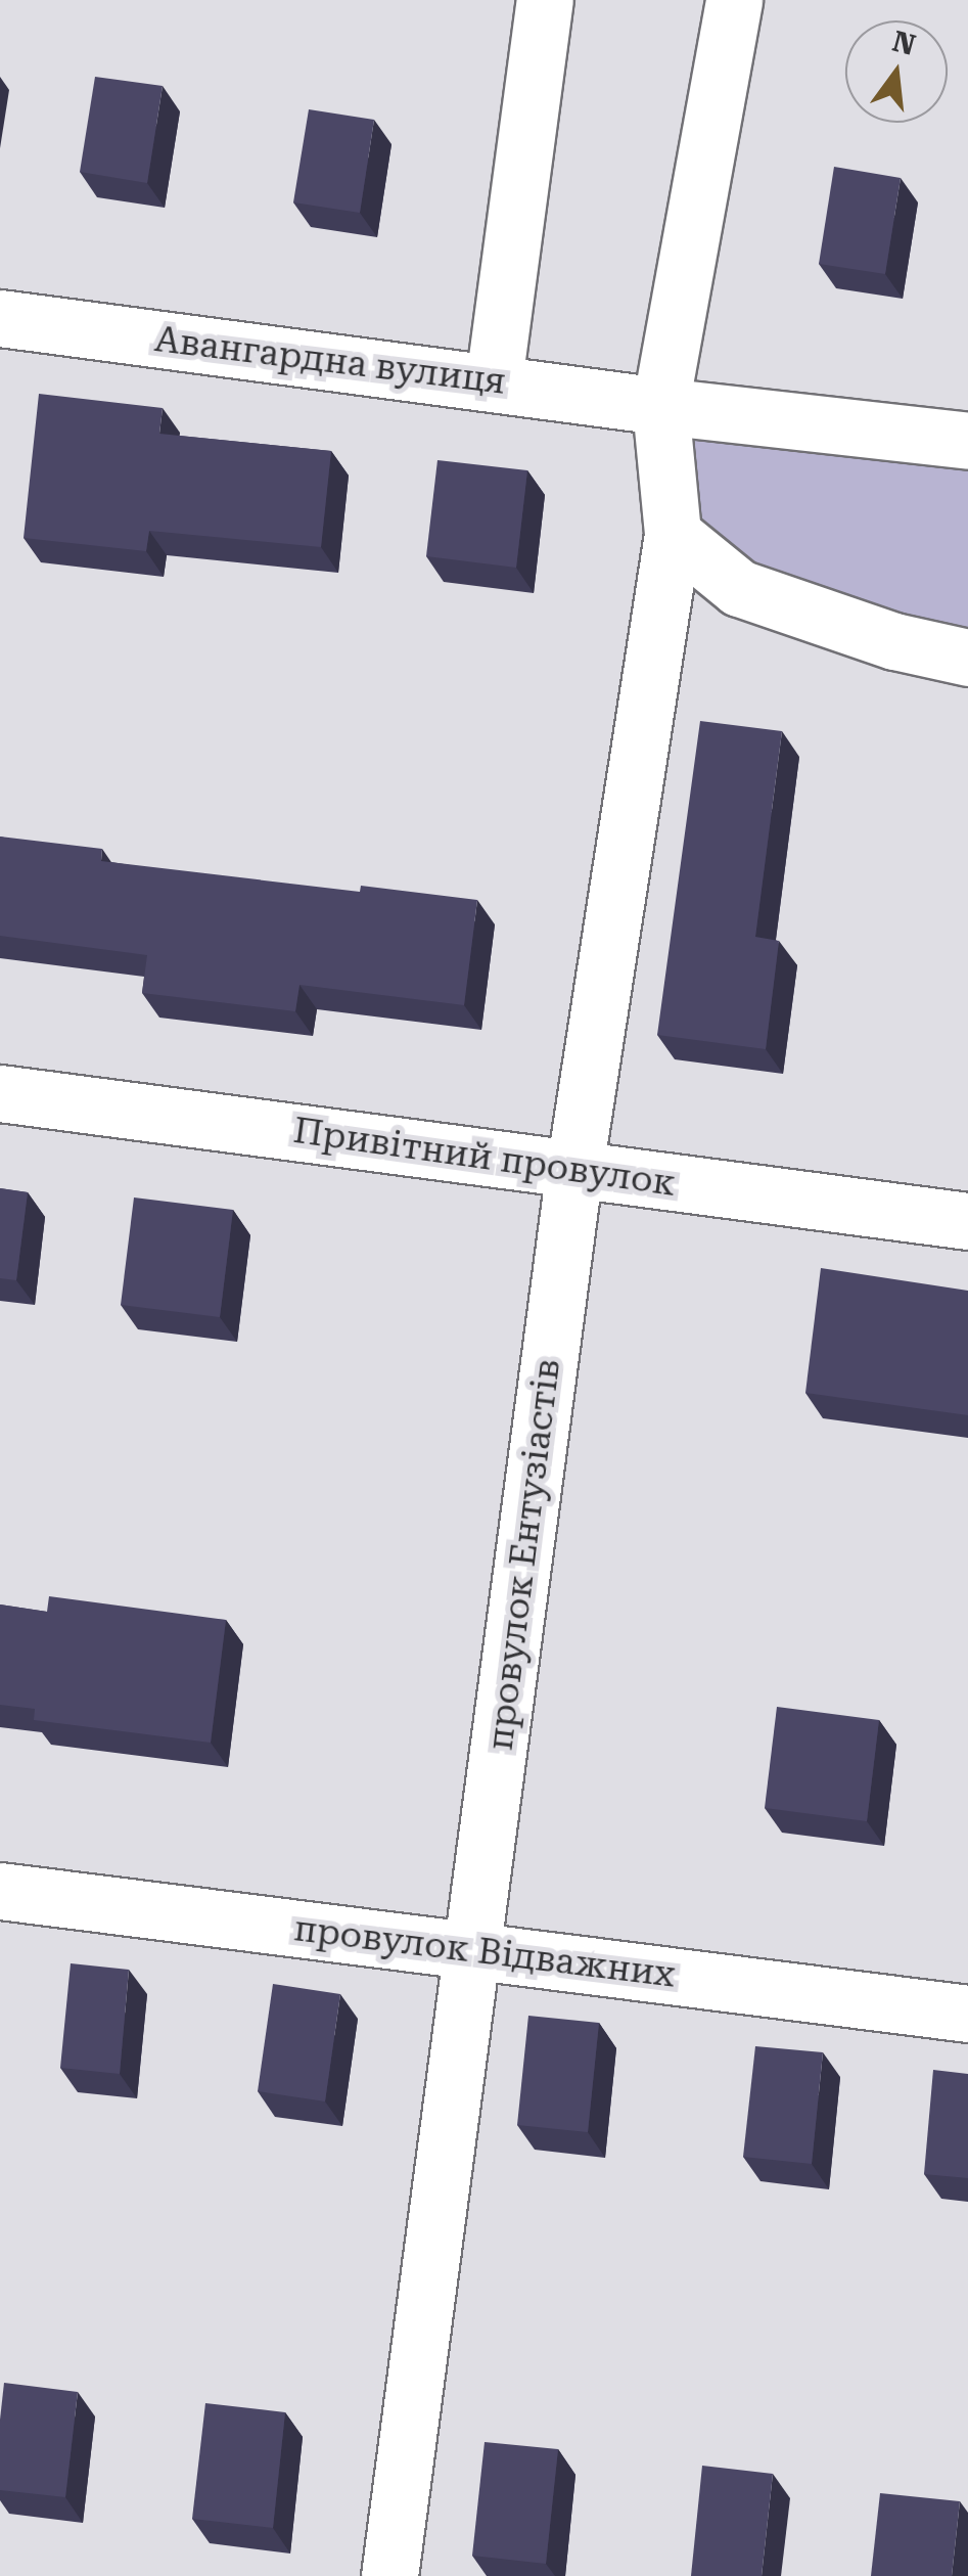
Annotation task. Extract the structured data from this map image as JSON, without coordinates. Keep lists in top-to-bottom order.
{
  "streets": {
    "street": [
      "Авангардна вулиця",
      "Привітний провулок",
      "провулок Ентузіастів",
      "провулок Відважних"
    ]
  },
  "crossings": [
    ["Привітний провулок", "провулок Ентузіастів"],
    ["провулок Ентузіастів", "провулок Відважних"]
  ],
  "north": "top"
}
